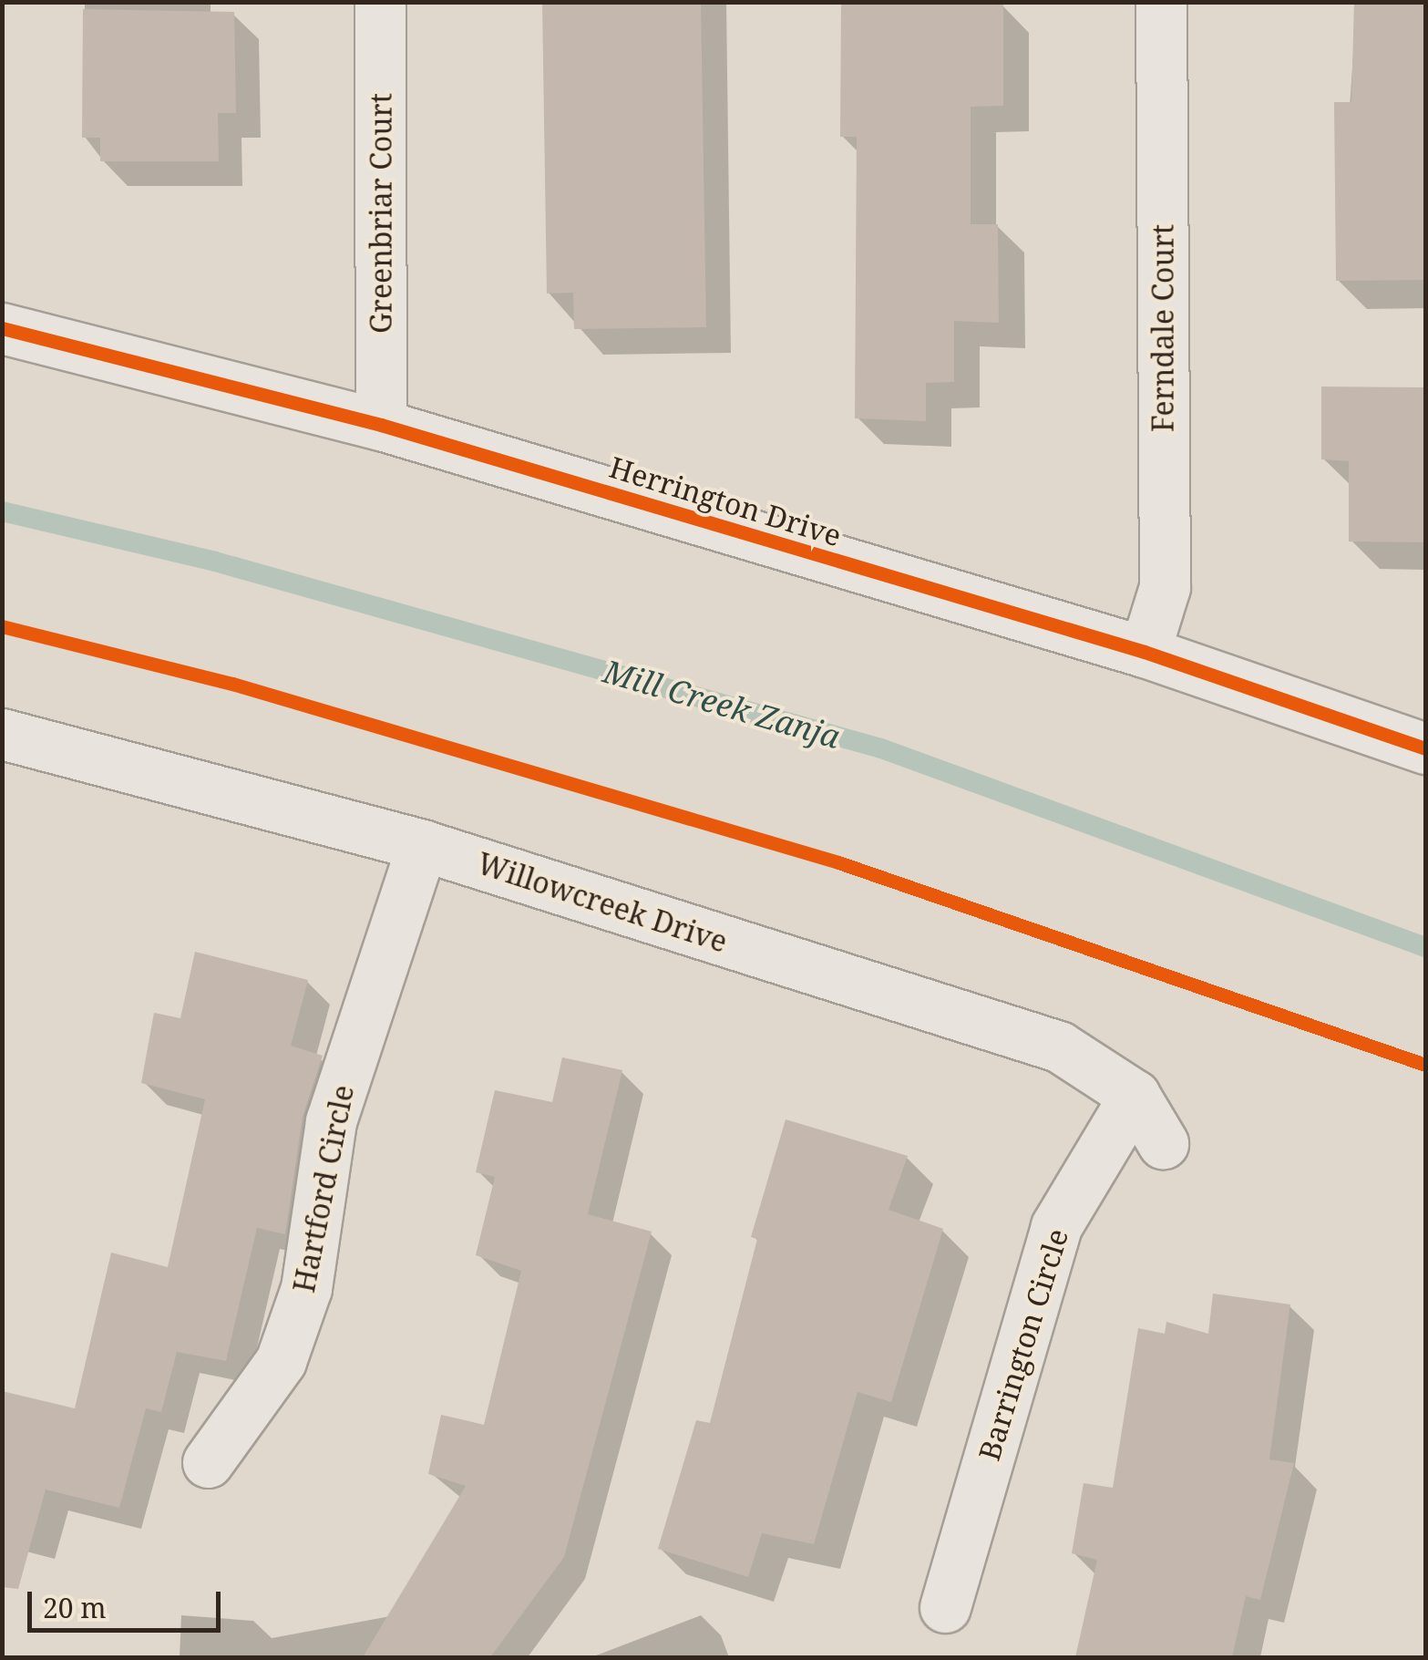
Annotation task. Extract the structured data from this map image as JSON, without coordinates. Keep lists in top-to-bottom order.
{
  "streets": {
    "street": [
      "Greenbriar Court",
      "Ferndale Court",
      "Herrington Drive",
      "Willowcreek Drive",
      "Hartford Circle",
      "Barrington Circle"
    ]
  },
  "crossings": [
    ["Greenbriar Court", "Herrington Drive"],
    ["Ferndale Court", "Herrington Drive"],
    ["Willowcreek Drive", "Hartford Circle"],
    ["Willowcreek Drive", "Barrington Circle"]
  ],
  "water": ["Mill Creek Zanja"],
  "scale_bar": "20 m"
}
